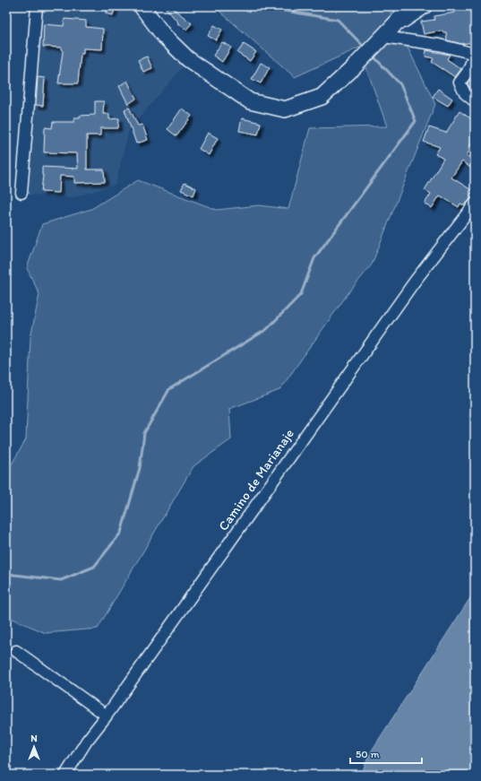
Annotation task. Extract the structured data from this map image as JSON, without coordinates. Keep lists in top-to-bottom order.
{
  "streets": {
    "street": ["Camino de Marianaje"]
  },
  "scale_bar": "50 m",
  "north": "top"
}
